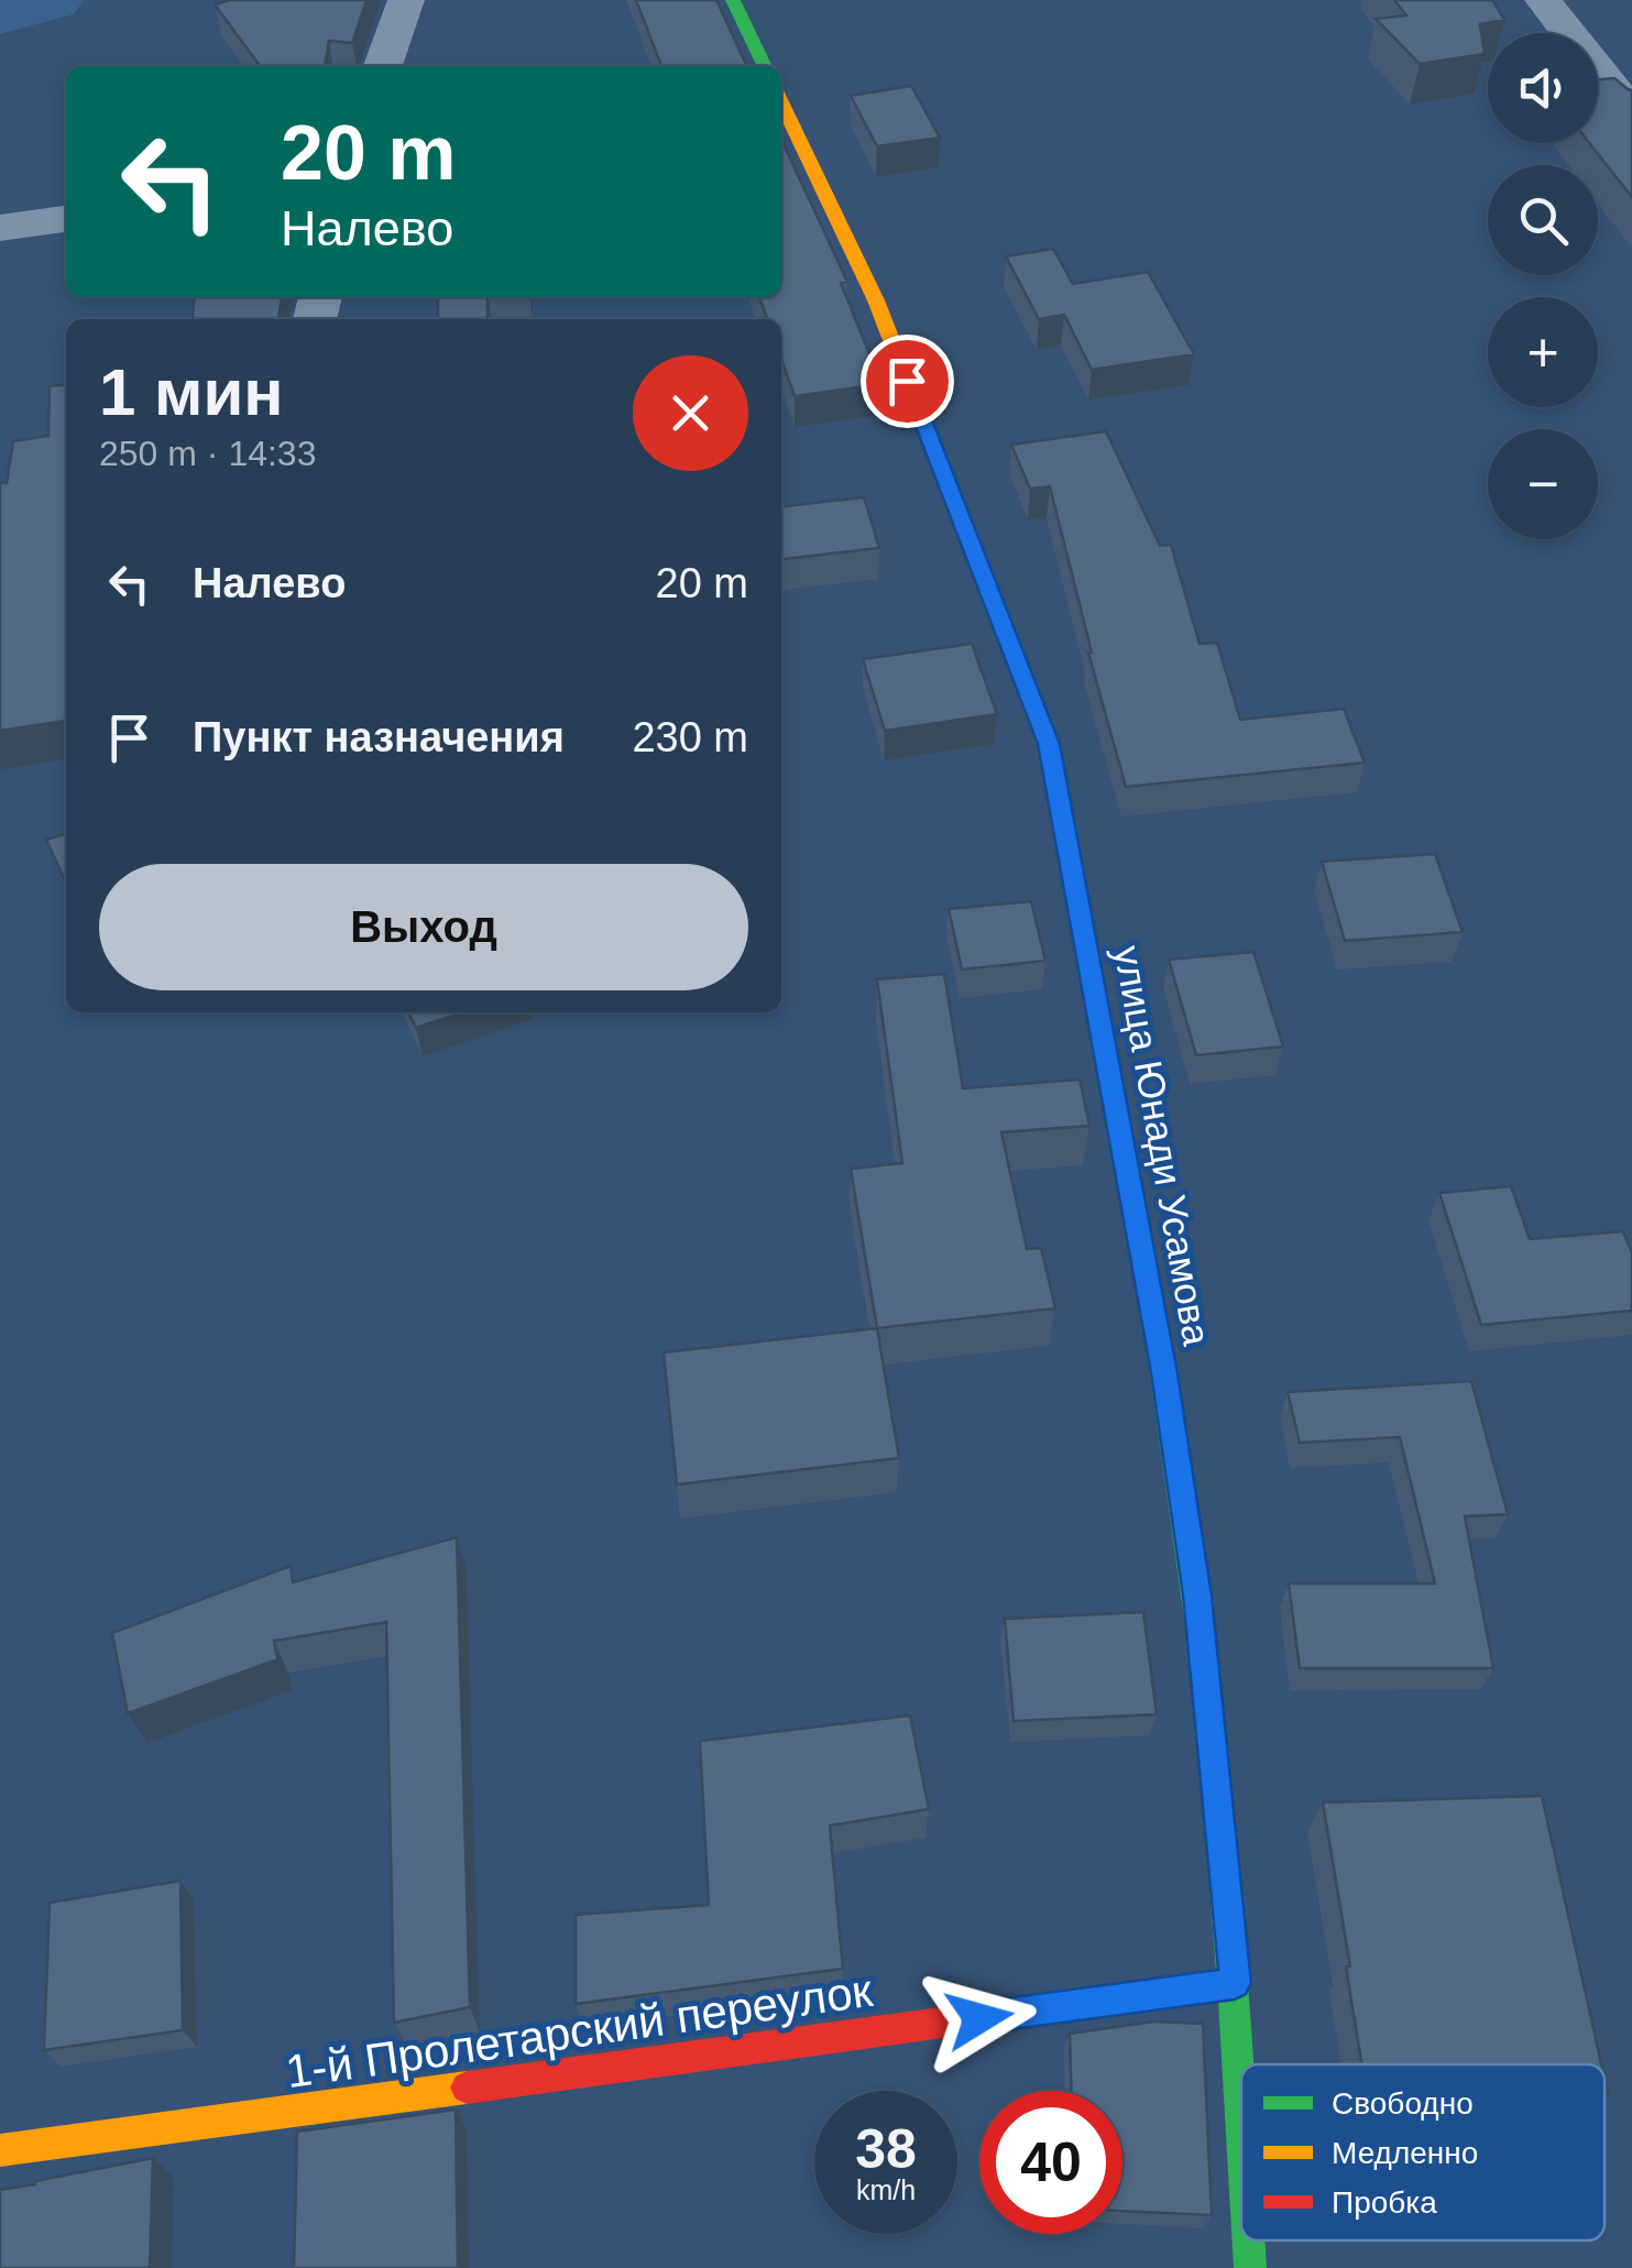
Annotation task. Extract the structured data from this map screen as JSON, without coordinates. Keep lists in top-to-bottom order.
{
  "streets": {
    "street": ["улица Юнади Усамова", "1-й Пролетарский переулок"]
  },
  "crossings": [
    ["улица Юнади Усамова", "1-й Пролетарский переулок"]
  ],
  "legend": ["Свободно", "Медленно", "Пробка"],
  "page": {
    "map_buttons": ["+", "−"],
    "turn": ["20 m", "Налево"],
    "heading": ["1 мин", "250 m · 14:33"],
    "list": [
      {
        "name": "Налево",
        "value": "20 m"
      },
      {
        "name": "Пункт назначения",
        "value": "230 m"
      }
    ],
    "buttons": "Выход",
    "speed": "38 km/h",
    "limit": "40"
  }
}
